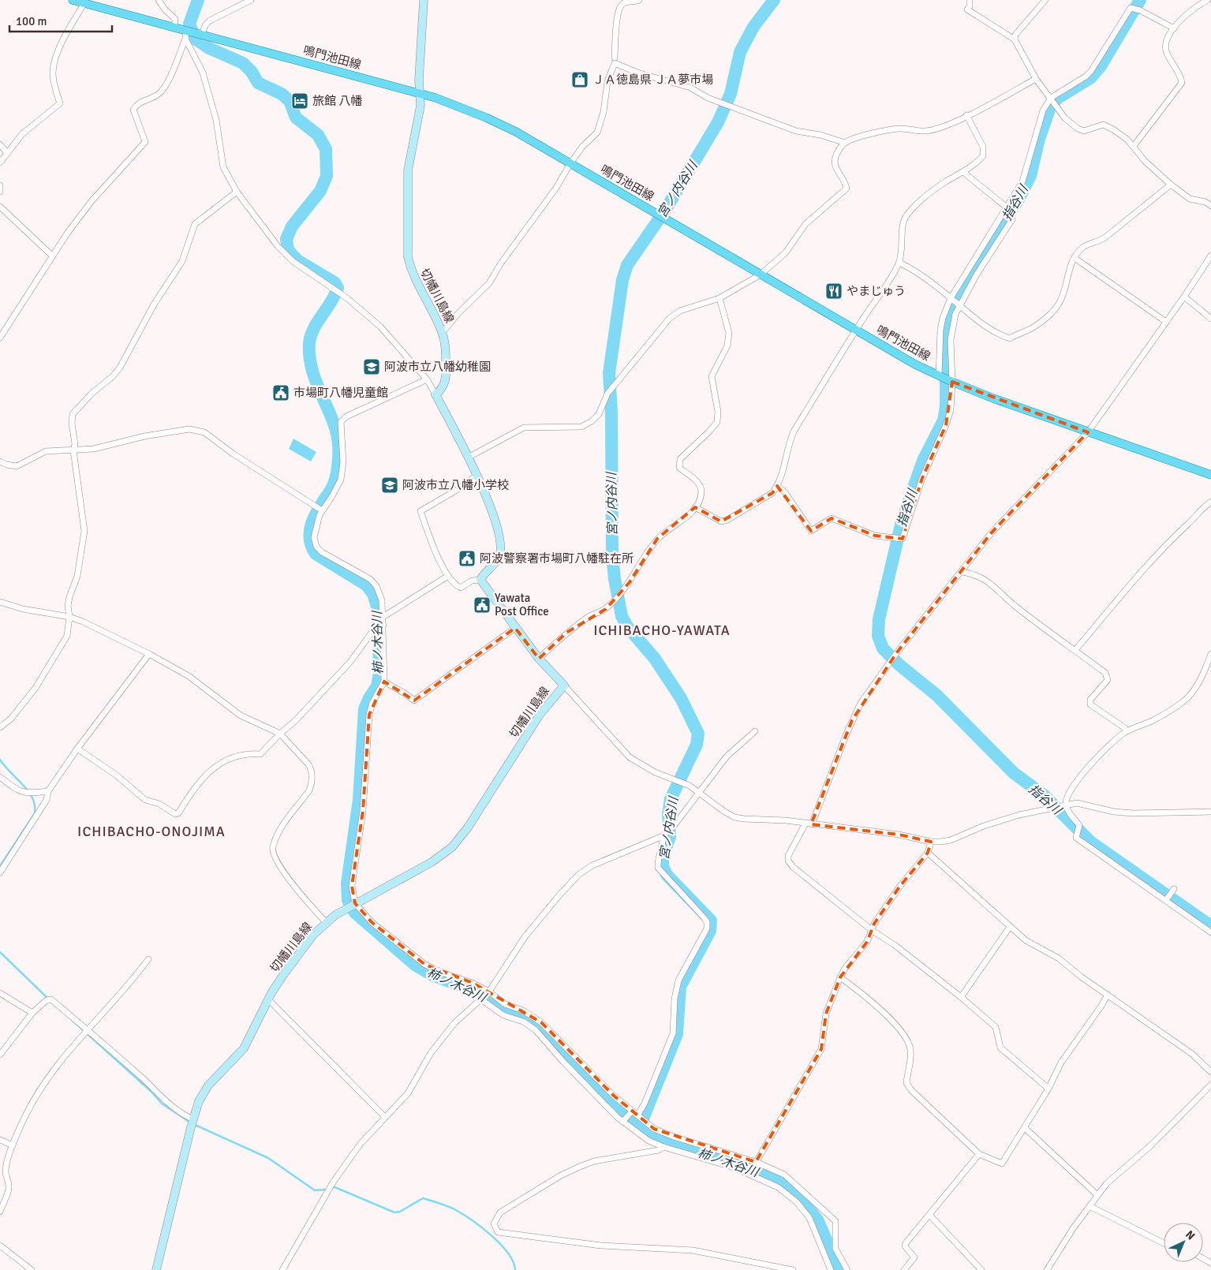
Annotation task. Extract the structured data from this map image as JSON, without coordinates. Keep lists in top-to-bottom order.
{
  "streets": {
    "main road": ["鳴門池田線", "切幡川島線"]
  },
  "crossings": [
    ["鳴門池田線", "切幡川島線"]
  ],
  "districts": ["ICHIBACHO-YAWATA", "ICHIBACHO-ONOJIMA"],
  "water": ["宮ノ内谷川", "指谷川", "柿ノ木谷川"],
  "places": {
    "shop": ["ＪＡ徳島県 ＪＡ夢市場"],
    "hotel": ["旅館 八幡"],
    "restaurant": ["やまじゅう"],
    "school or university": ["阿波市立八幡幼稚園", "阿波市立八幡小学校"],
    "public building": ["市場町八幡児童館", "阿波警察署市場町八幡駐在所", "Yawata Post Office"]
  },
  "scale_bar": "100 m",
  "north": "top right"
}
